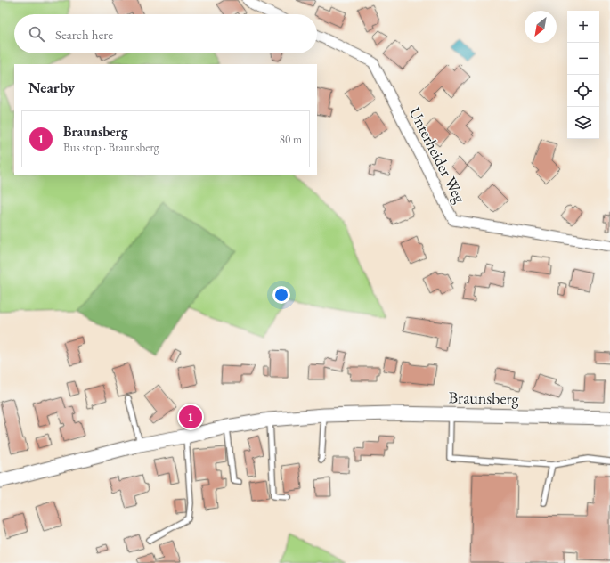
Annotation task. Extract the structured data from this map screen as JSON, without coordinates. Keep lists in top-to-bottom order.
{
  "streets": {
    "main road": ["Braunsberg"],
    "street": ["Unterheider Weg"]
  },
  "north": "bottom left",
  "page": {
    "map_buttons": ["+", "−"],
    "search": "Search here",
    "heading": "Nearby",
    "list": [
      {
        "mark": "1",
        "name": "Braunsberg",
        "note": "Bus stop · Braunsberg",
        "value": "80 m"
      }
    ],
    "pins": "1"
  }
}
